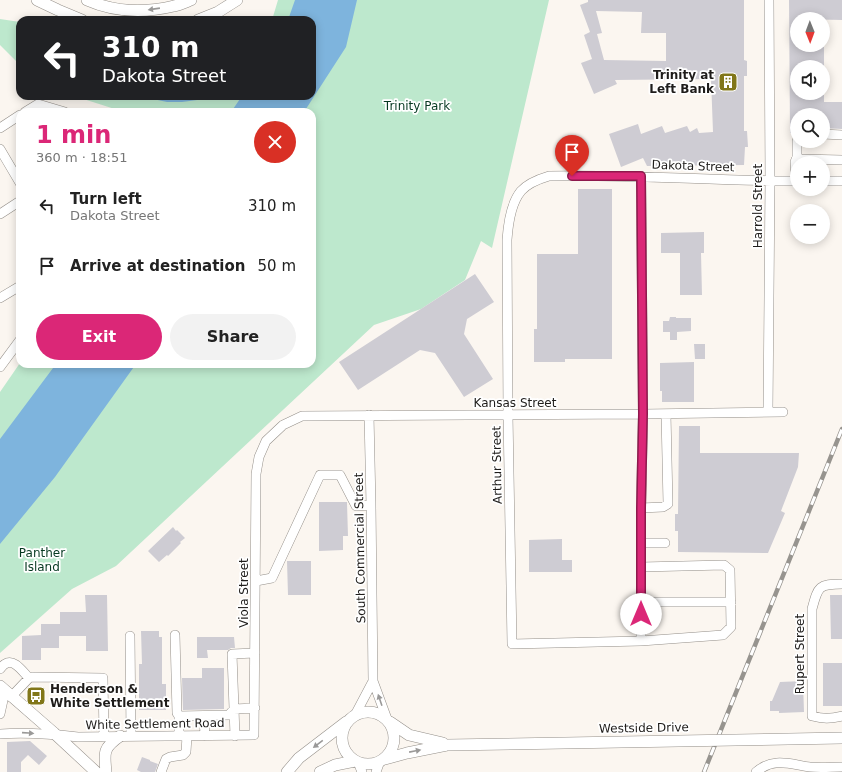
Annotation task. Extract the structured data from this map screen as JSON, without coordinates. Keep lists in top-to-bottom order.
{
  "streets": {
    "main road": ["Westside Drive"],
    "street": [
      "Dakota Street",
      "Harrold Street",
      "Kansas Street",
      "Arthur Street",
      "South Commercial Street",
      "Viola Street",
      "Rupert Street",
      "White Settlement Road"
    ]
  },
  "crossings": [
    ["Dakota Street", "Harrold Street"],
    ["Dakota Street", "Arthur Street"],
    ["Harrold Street", "Kansas Street"],
    ["Kansas Street", "Arthur Street"],
    ["Kansas Street", "South Commercial Street"],
    ["Kansas Street", "Viola Street"],
    ["South Commercial Street", "Westside Drive"],
    ["Viola Street", "White Settlement Road"]
  ],
  "parks": ["Trinity Park", "Panther Island"],
  "places": {
    "building": ["Trinity at Left Bank"],
    "bus stop": ["Henderson & White Settlement"]
  },
  "north": "bottom",
  "page": {
    "map_buttons": ["+", "−"],
    "turn": ["310 m", "Dakota Street"],
    "heading": ["1 min", "360 m · 18:51"],
    "list": [
      {
        "name": "Turn left",
        "note": "Dakota Street",
        "value": "310 m"
      },
      {
        "name": "Arrive at destination",
        "value": "50 m"
      }
    ],
    "buttons": ["Exit", "Share"]
  }
}
